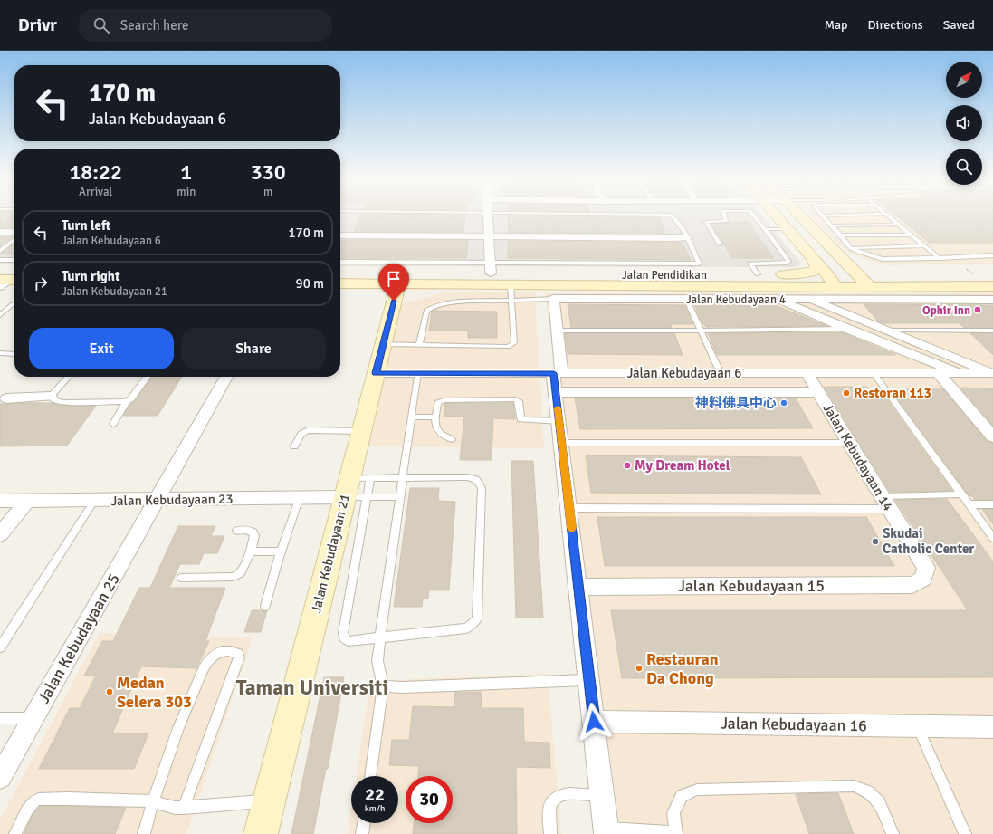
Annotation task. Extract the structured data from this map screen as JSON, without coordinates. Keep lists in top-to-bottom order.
{
  "streets": {
    "main road": ["Jalan Pendidikan", "Jalan Kebudayaan 21"],
    "street": [
      "Jalan Kebudayaan 4",
      "Jalan Kebudayaan 6",
      "Jalan Kebudayaan 14",
      "Jalan Kebudayaan 23",
      "Jalan Kebudayaan 15",
      "Jalan Kebudayaan 25",
      "Jalan Kebudayaan 16"
    ]
  },
  "crossings": [
    ["Jalan Pendidikan", "Jalan Kebudayaan 21"],
    ["Jalan Kebudayaan 6", "Jalan Kebudayaan 14"],
    ["Jalan Kebudayaan 6", "Jalan Kebudayaan 21"],
    ["Jalan Kebudayaan 14", "Jalan Kebudayaan 15"],
    ["Jalan Kebudayaan 23", "Jalan Kebudayaan 21"],
    ["Jalan Kebudayaan 23", "Jalan Kebudayaan 25"]
  ],
  "districts": ["Taman Universiti"],
  "places": [
    "Ophir Inn",
    "Restoran 113",
    "神料佛具中心",
    "My Dream Hotel",
    "Skudai Catholic Center",
    "Restauran Da Chong",
    "Medan Selera 303"
  ],
  "north": "top right",
  "page": {
    "header": "Drivr",
    "search": "Search here",
    "nav": ["Map", "Directions", "Saved"],
    "turn": ["170 m", "Jalan Kebudayaan 6"],
    "eta": [
      "18:22",
      "Arrival",
      "1",
      "min",
      "330",
      "m"
    ],
    "list": [
      {
        "name": "Turn left",
        "note": "Jalan Kebudayaan 6",
        "value": "170 m"
      },
      {
        "name": "Turn right",
        "note": "Jalan Kebudayaan 21",
        "value": "90 m"
      }
    ],
    "buttons": ["Exit", "Share"],
    "speed": "22 km/h",
    "limit": "30"
  }
}
